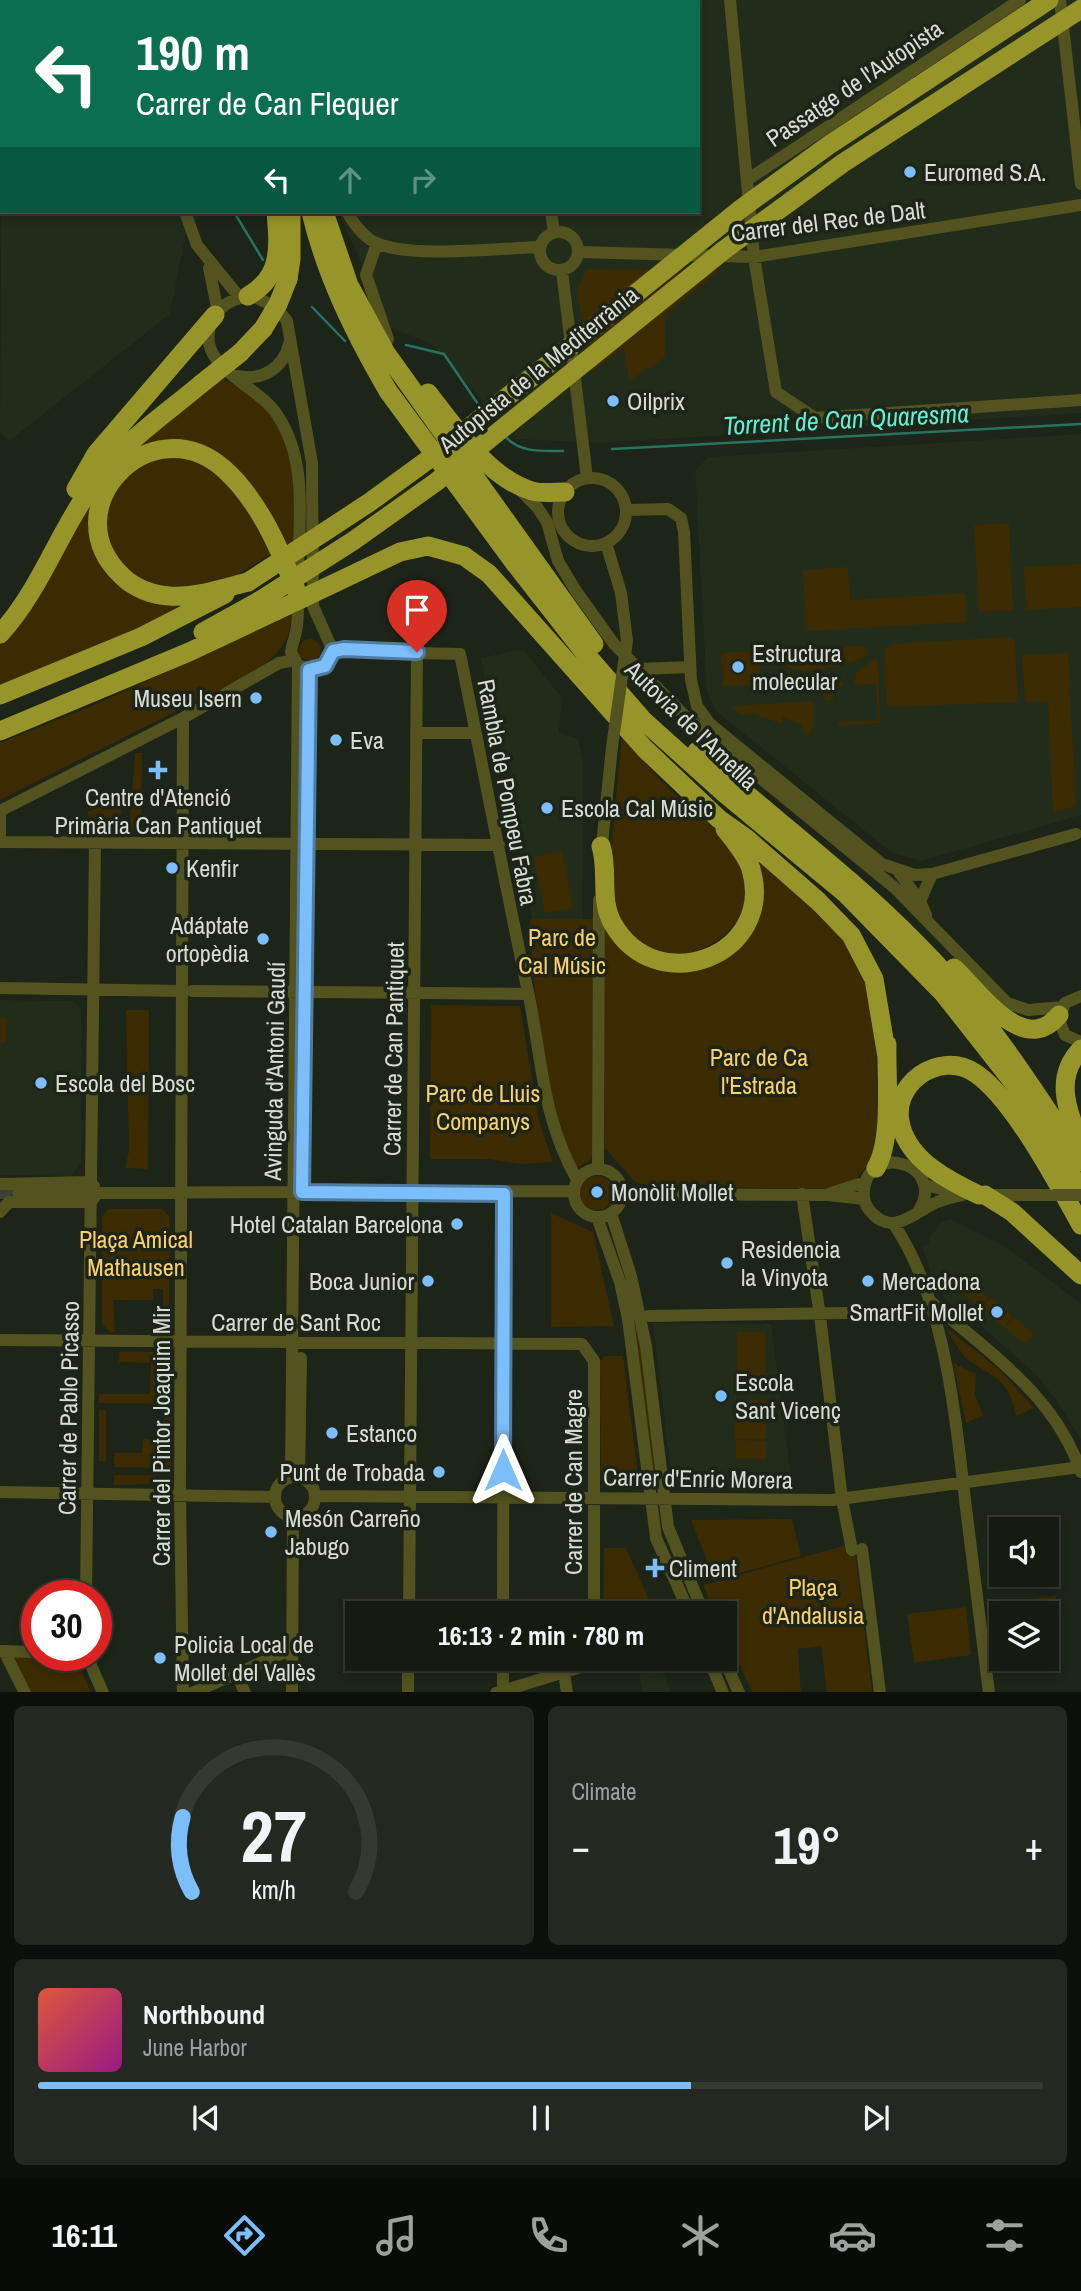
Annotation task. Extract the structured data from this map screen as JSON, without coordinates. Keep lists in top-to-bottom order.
{
  "streets": {
    "highway": ["Autopista de la Mediterrània", "Autovia de l'Ametlla"],
    "street": [
      "Passatge de l'Autopista",
      "Carrer del Rec de Dalt",
      "Rambla de Pompeu Fabra",
      "Carrer de Can Pantiquet",
      "Avinguda d'Antoni Gaudí",
      "Carrer de Sant Roc",
      "Carrer de Pablo Picasso",
      "Carrer del Pintor Joaquim Mir",
      "Carrer d'Enric Morera",
      "Carrer de Can Magre"
    ]
  },
  "crossings": [
    ["Rambla de Pompeu Fabra", "Carrer de Can Pantiquet"],
    ["Carrer de Can Pantiquet", "Carrer de Sant Roc"],
    ["Carrer de Can Pantiquet", "Carrer d'Enric Morera"],
    ["Avinguda d'Antoni Gaudí", "Carrer de Sant Roc"],
    ["Avinguda d'Antoni Gaudí", "Carrer d'Enric Morera"],
    ["Carrer de Sant Roc", "Carrer de Pablo Picasso"],
    ["Carrer de Sant Roc", "Carrer del Pintor Joaquim Mir"],
    ["Carrer de Sant Roc", "Carrer de Can Magre"],
    ["Carrer d'Enric Morera", "Carrer de Can Magre"]
  ],
  "water": ["Torrent de Can Quaresma"],
  "parks": [
    "Parc de Cal Músic",
    "Parc de Ca l'Estrada",
    "Parc de Lluis Companys",
    "Plaça Amical Mathausen",
    "Plaça d'Andalusia"
  ],
  "places": {
    "other": [
      "Euromed S.A.",
      "Oilprix",
      "Estructura molecular",
      "Museu Isern",
      "Eva",
      "Escola Cal Músic",
      "Kenfir",
      "Adáptate ortopèdia",
      "Escola del Bosc",
      "Monòlit Mollet",
      "Hotel Catalan Barcelona",
      "Residencia la Vinyota",
      "Boca Junior",
      "Mercadona",
      "SmartFit Mollet",
      "Escola Sant Vicenç",
      "Estanco",
      "Punt de Trobada",
      "Mesón Carreño Jabugo",
      "Policia Local de Mollet del Vallès"
    ],
    "health": ["Centre d'Atenció Primària Can Pantiquet", "Climent"]
  },
  "page": {
    "turn": ["190 m", "Carrer de Can Flequer"],
    "limit": "30",
    "trip": "16:13 · 2 min · 780 m",
    "tile": "Climate",
    "heat": ["−", "19°", "+"],
    "song": ["Northbound", "June Harbor"],
    "tabs": "16:11",
    "gauge": ["27", "km/h"]
  }
}
